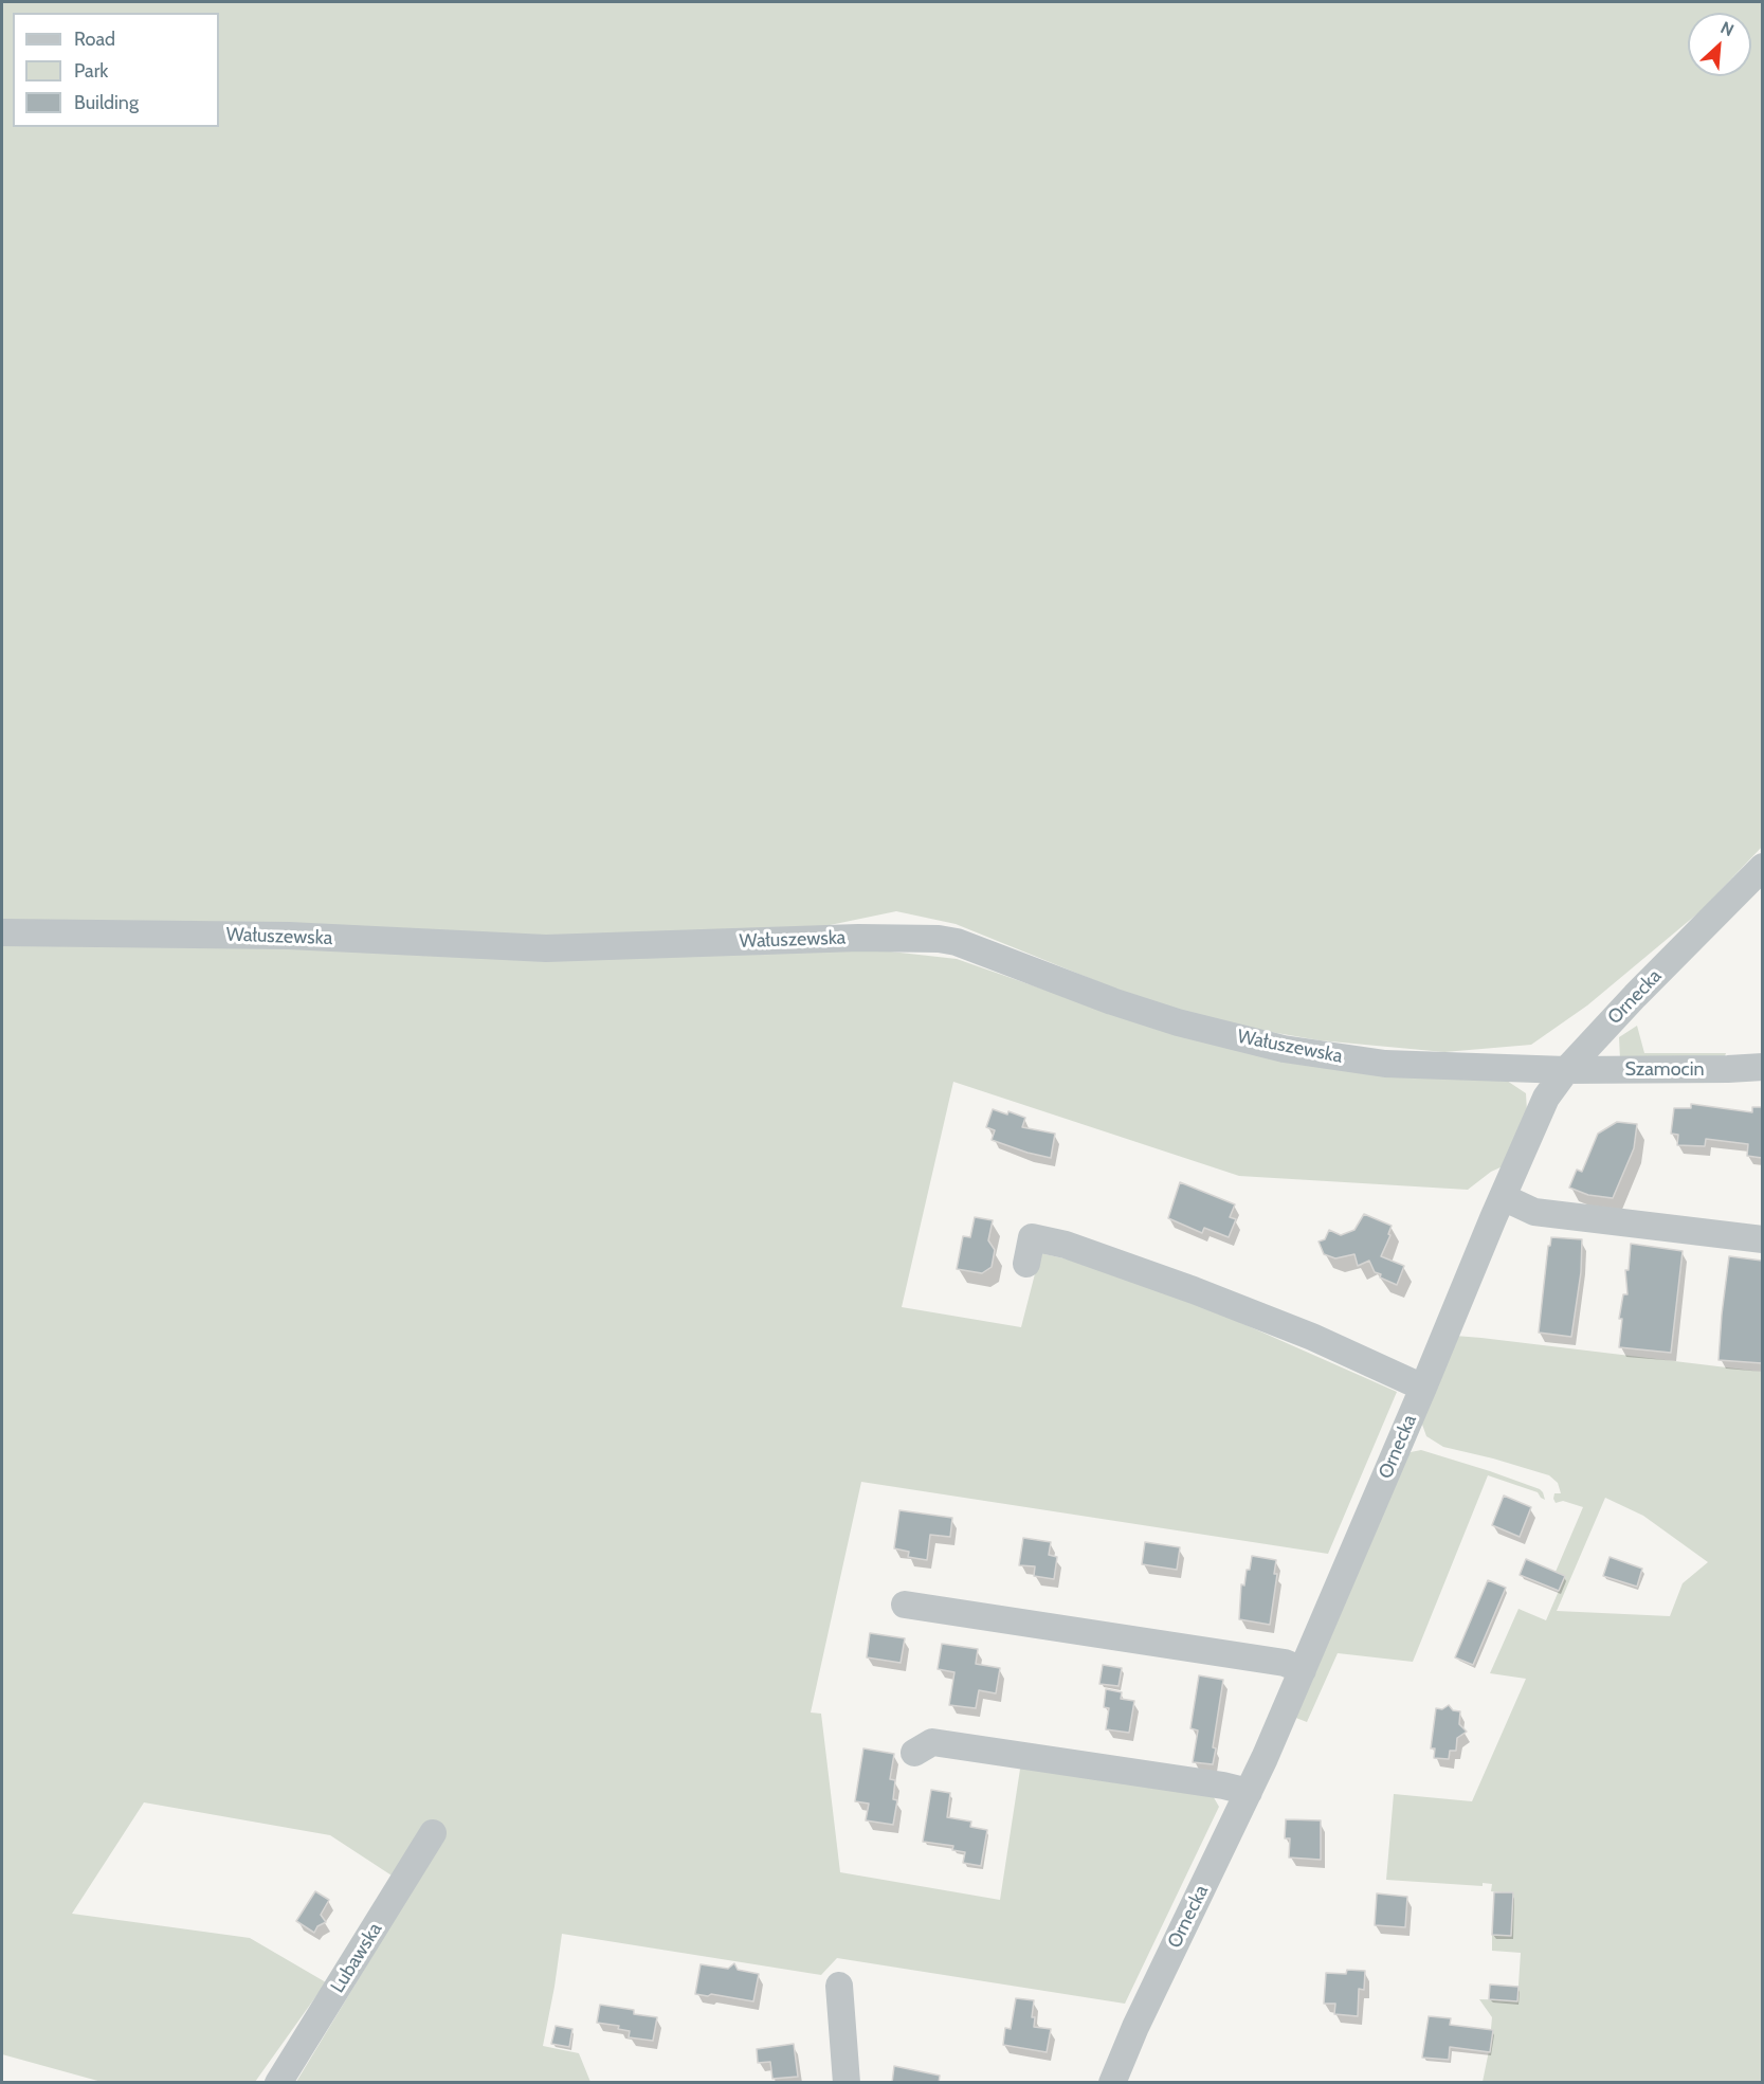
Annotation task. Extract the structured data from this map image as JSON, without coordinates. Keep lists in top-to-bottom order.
{
  "streets": {
    "street": [
      "Wałuszewska",
      "Ornecka",
      "Szamocin",
      "Lubawska"
    ]
  },
  "crossings": [
    ["Wałuszewska", "Ornecka"],
    ["Wałuszewska", "Szamocin"],
    ["Ornecka", "Szamocin"]
  ],
  "legend": ["Road", "Park", "Building"],
  "north": "top right"
}
